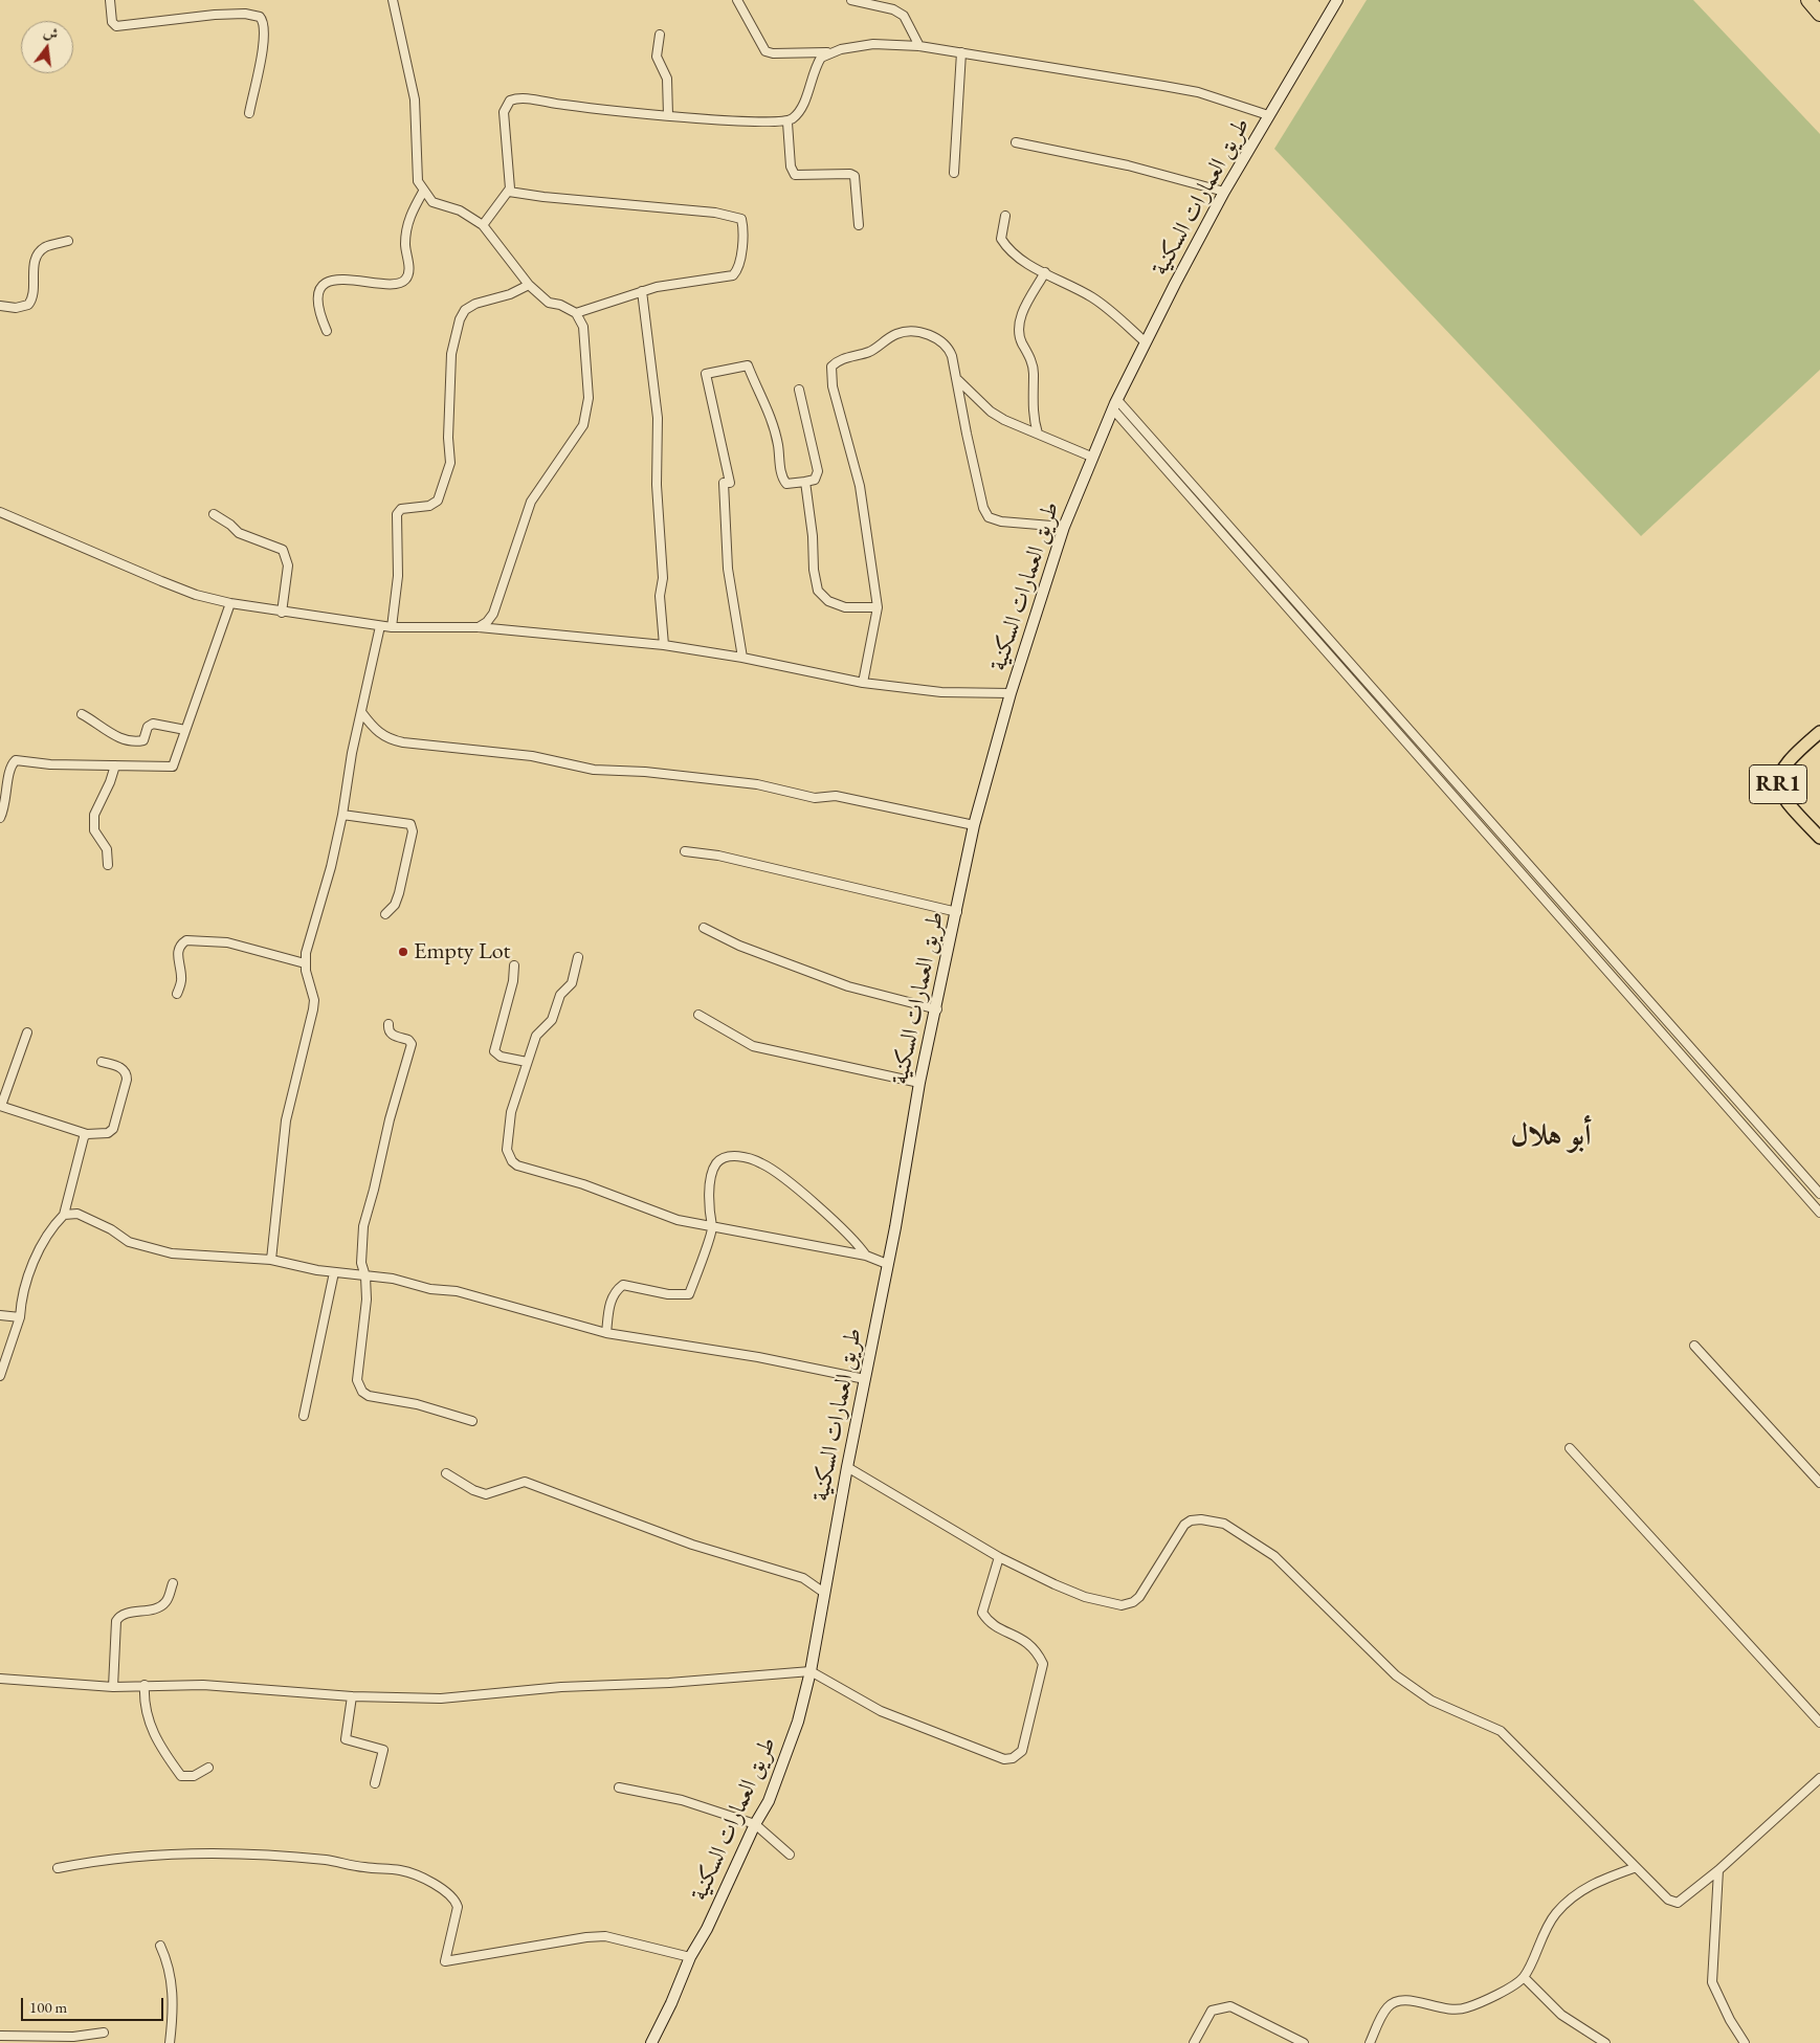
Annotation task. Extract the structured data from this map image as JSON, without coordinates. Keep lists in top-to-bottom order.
{
  "streets": {
    "main road": ["طريق العمارات السكنية", "RR1"]
  },
  "districts": ["أبو هلال"],
  "places": ["Empty Lot"],
  "scale_bar": "100 m",
  "north": "top"
}
